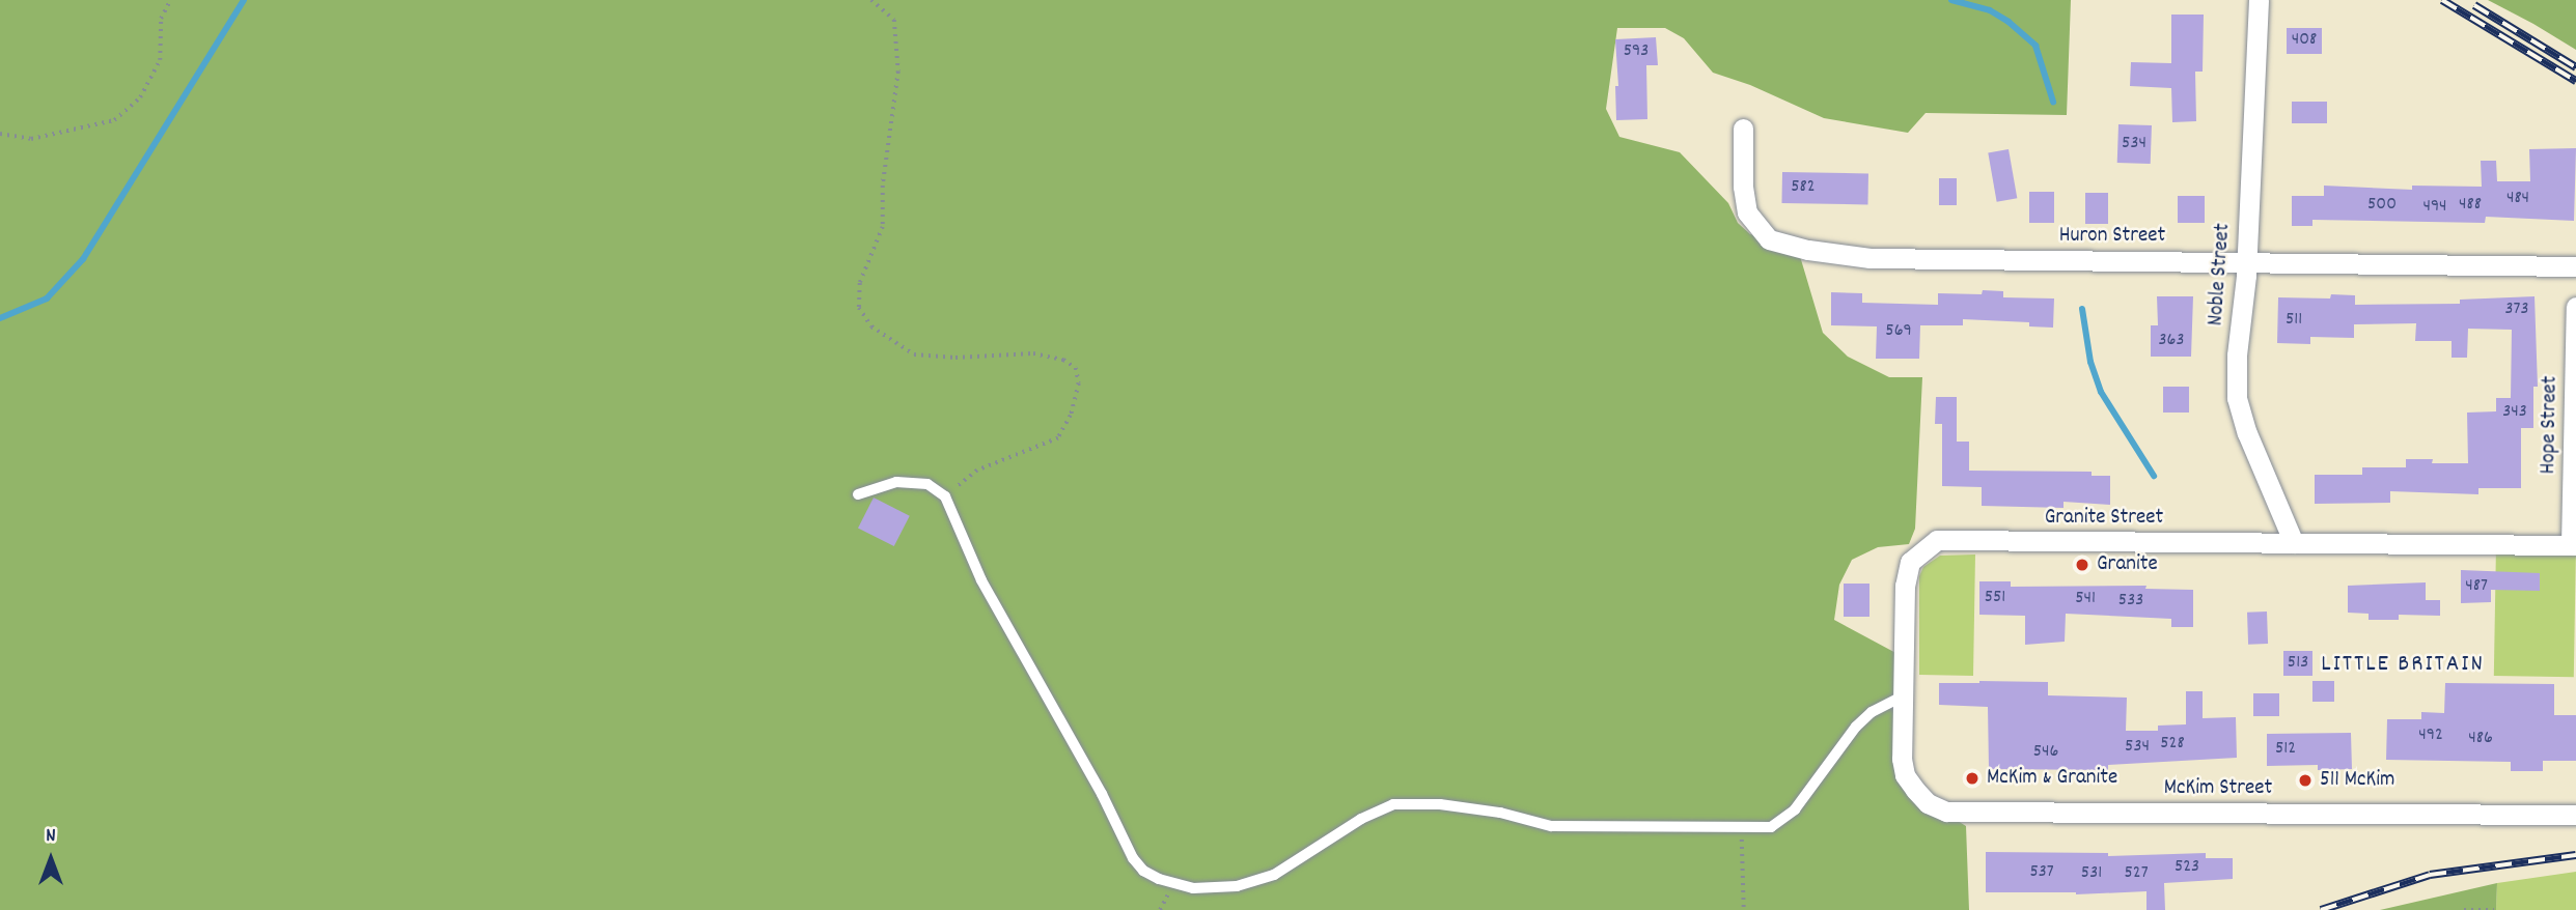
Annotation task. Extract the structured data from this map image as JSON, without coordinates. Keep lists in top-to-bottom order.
{
  "streets": {
    "street": [
      "Huron Street",
      "Noble Street",
      "Hope Street",
      "Granite Street",
      "McKim Street"
    ]
  },
  "crossings": [
    ["Huron Street", "Noble Street"],
    ["Noble Street", "Granite Street"],
    ["Hope Street", "Granite Street"],
    ["Granite Street", "McKim Street"]
  ],
  "districts": ["LITTLE BRITAIN"],
  "places": ["Granite", "McKim & Granite", "511 McKim"],
  "house_numbers": [
    "408",
    "593",
    "534",
    "582",
    "484",
    "500",
    "488",
    "494",
    "373",
    "511",
    "569",
    "363",
    "343",
    "487",
    "551",
    "541",
    "533",
    "513",
    "492",
    "486",
    "528",
    "534",
    "512",
    "546",
    "523",
    "537",
    "531",
    "527"
  ],
  "north": "top"
}
